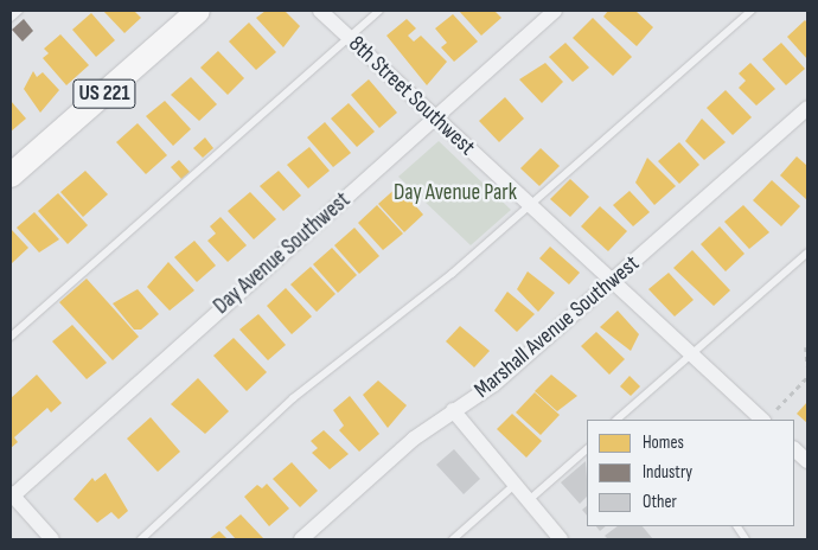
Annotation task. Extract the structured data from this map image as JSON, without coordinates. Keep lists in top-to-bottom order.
{
  "streets": {
    "main road": ["US 221"],
    "street": ["8th Street Southwest", "Day Avenue Southwest", "Marshall Avenue Southwest"]
  },
  "crossings": [
    ["8th Street Southwest", "Day Avenue Southwest"],
    ["8th Street Southwest", "Marshall Avenue Southwest"]
  ],
  "parks": ["Day Avenue Park"],
  "legend": ["Homes", "Industry", "Other"]
}
